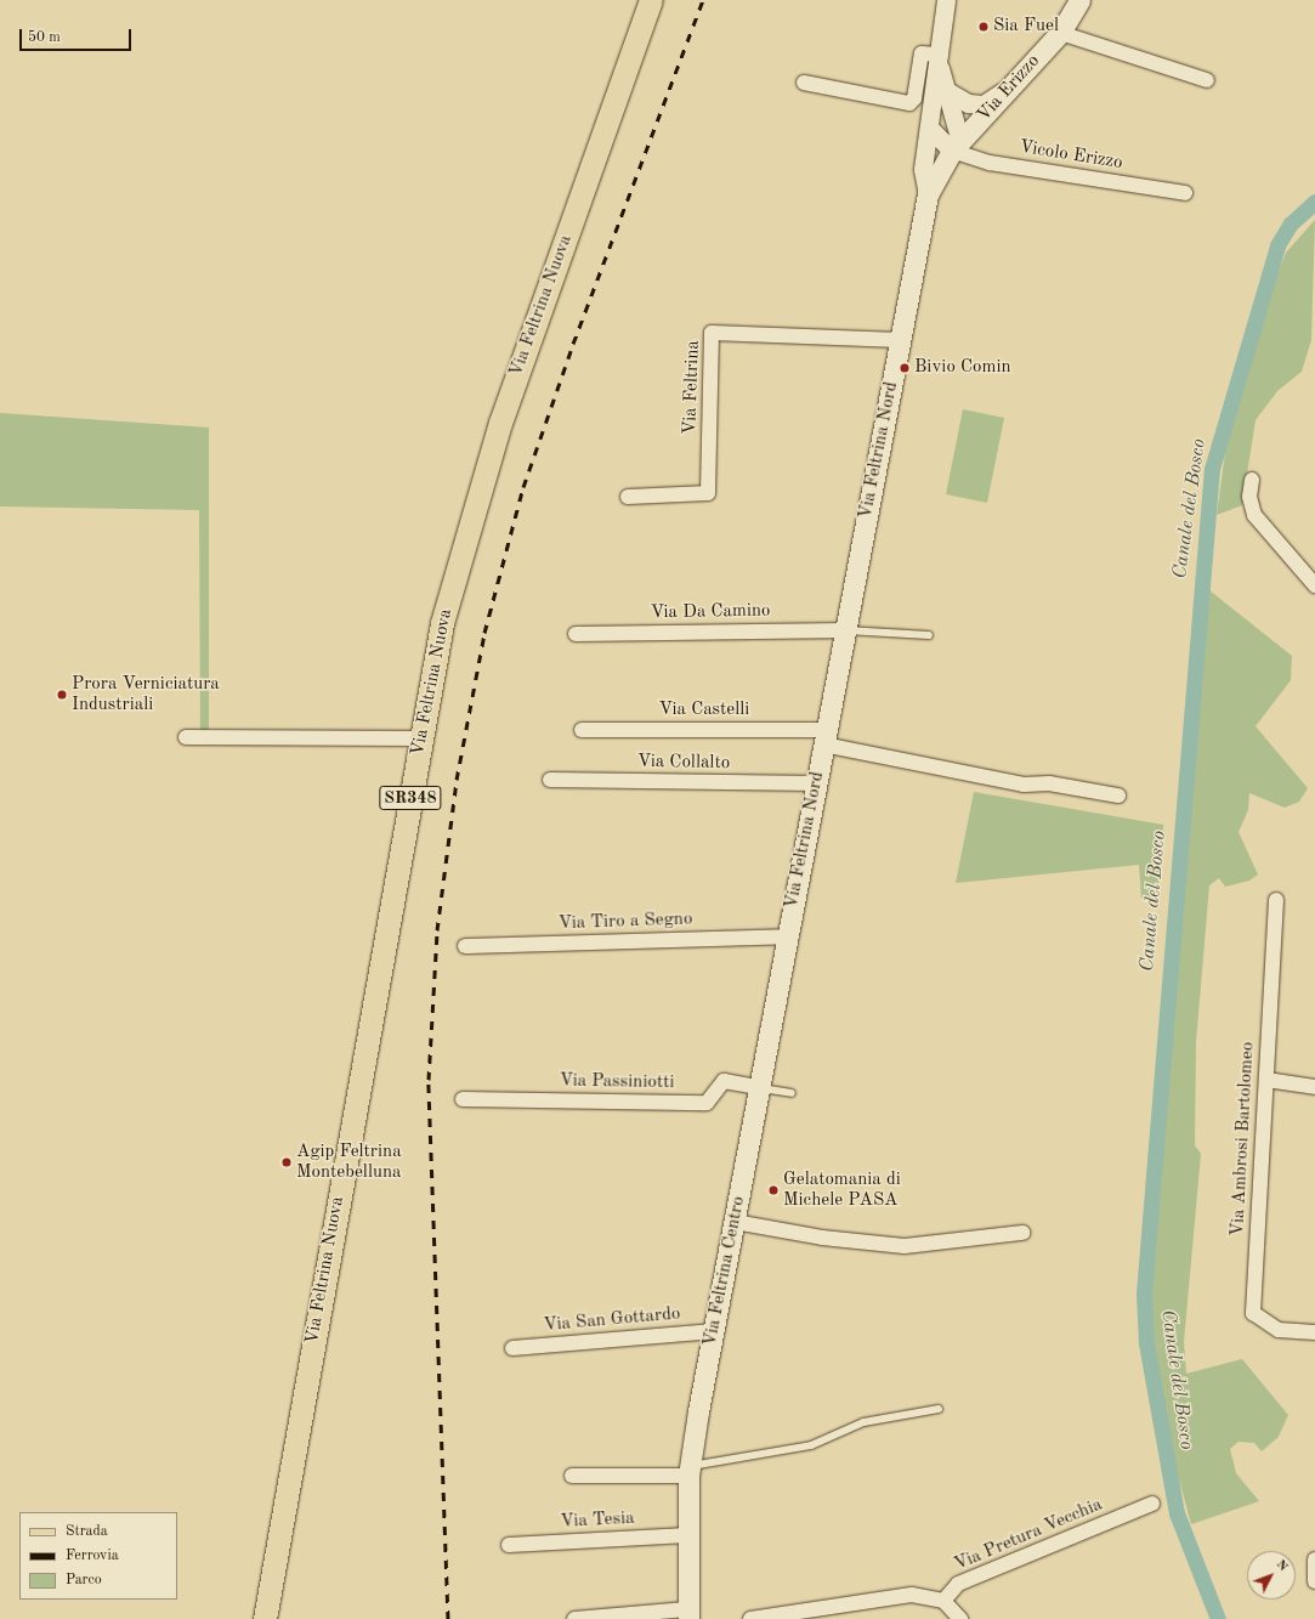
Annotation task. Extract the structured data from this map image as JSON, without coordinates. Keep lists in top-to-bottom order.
{
  "streets": {
    "main road": [
      "Via Erizzo",
      "Via Feltrina Nuova",
      "Via Feltrina Nord",
      "SR348",
      "Via Feltrina Centro"
    ],
    "street": [
      "Vicolo Erizzo",
      "Via Feltrina",
      "Via Da Camino",
      "Via Castelli",
      "Via Collalto",
      "Via Tiro a Segno",
      "Via Passiniotti",
      "Via Ambrosi Bartolomeo",
      "Via San Gottardo",
      "Via Tesia",
      "Via Pretura Vecchia"
    ]
  },
  "crossings": [
    ["Via Erizzo", "Vicolo Erizzo"],
    ["Via Erizzo", "Via Feltrina Nord"],
    ["Vicolo Erizzo", "Via Feltrina Nord"],
    ["Via Feltrina", "Via Feltrina Nord"],
    ["Via Feltrina Nord", "Via Da Camino"],
    ["Via Feltrina Nord", "Via Castelli"],
    ["Via Feltrina Nord", "Via Collalto"],
    ["Via Feltrina Nord", "Via Tiro a Segno"],
    ["Via Feltrina Nord", "Via Feltrina Centro"],
    ["Via Tiro a Segno", "Via Feltrina Centro"],
    ["Via Passiniotti", "Via Feltrina Centro"],
    ["Via Feltrina Centro", "Via San Gottardo"],
    ["Via Feltrina Centro", "Via Tesia"]
  ],
  "water": ["Canale del Bosco"],
  "places": [
    "Sia Fuel",
    "Bivio Comin",
    "Prora Verniciatura Industriali",
    "Agip Feltrina Montebelluna",
    "Gelatomania di Michele PASA"
  ],
  "legend": ["Strada", "Ferrovia", "Parco"],
  "scale_bar": "50 m",
  "north": "top right"
}
